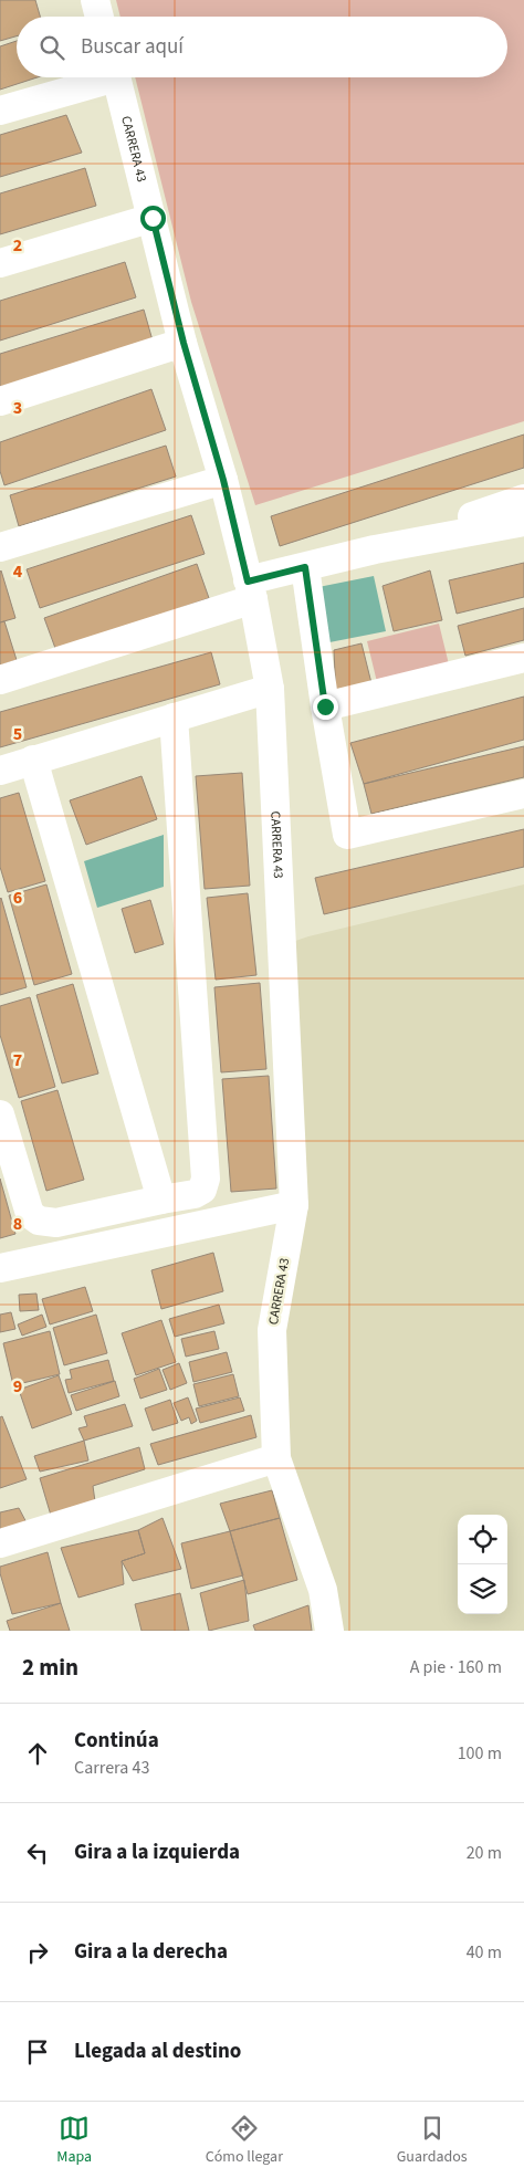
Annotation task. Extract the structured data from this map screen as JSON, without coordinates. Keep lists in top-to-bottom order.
{
  "streets": {
    "street": ["CARRERA 43"]
  },
  "page": {
    "search": "Buscar aquí",
    "heading": ["2 min", "A pie · 160 m"],
    "list": [
      ["Continúa", "Carrera 43", "100 m"],
      ["Gira a la izquierda", "20 m"],
      ["Gira a la derecha", "40 m"],
      "Llegada al destino"
    ],
    "nav": ["Mapa", "Cómo llegar", "Guardados"]
  },
  "grid": {
    "rows": [
      "2",
      "3",
      "4",
      "5",
      "6",
      "7",
      "8",
      "9"
    ]
  }
}
